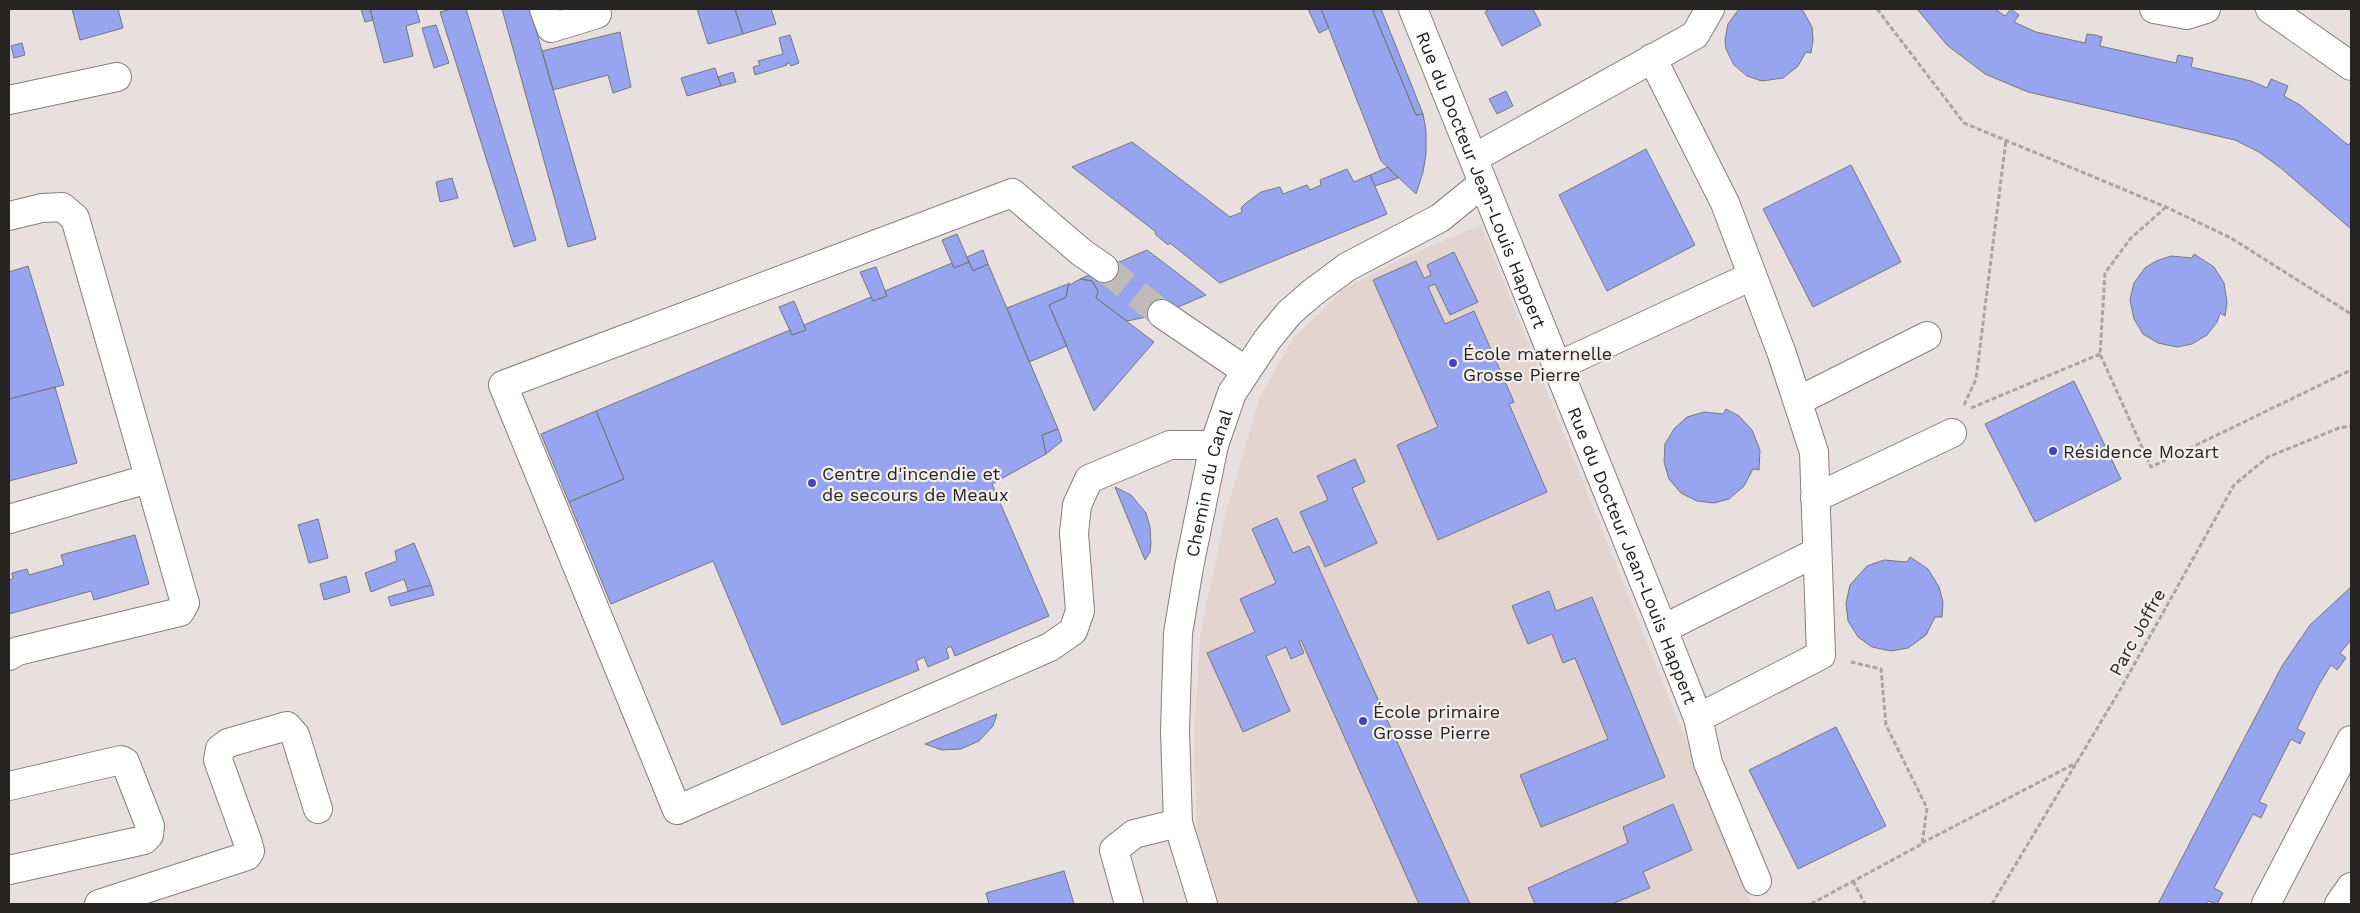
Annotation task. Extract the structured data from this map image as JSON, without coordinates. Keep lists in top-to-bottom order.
{
  "streets": {
    "street": ["Rue du Docteur Jean-Louis Happert", "Chemin du Canal"],
    "path": ["Parc Joffre"]
  },
  "crossings": [
    ["Rue du Docteur Jean-Louis Happert", "Chemin du Canal"]
  ],
  "places": [
    "École maternelle Grosse Pierre",
    "Résidence Mozart",
    "Centre d'incendie et de secours de Meaux",
    "École primaire Grosse Pierre"
  ]
}
